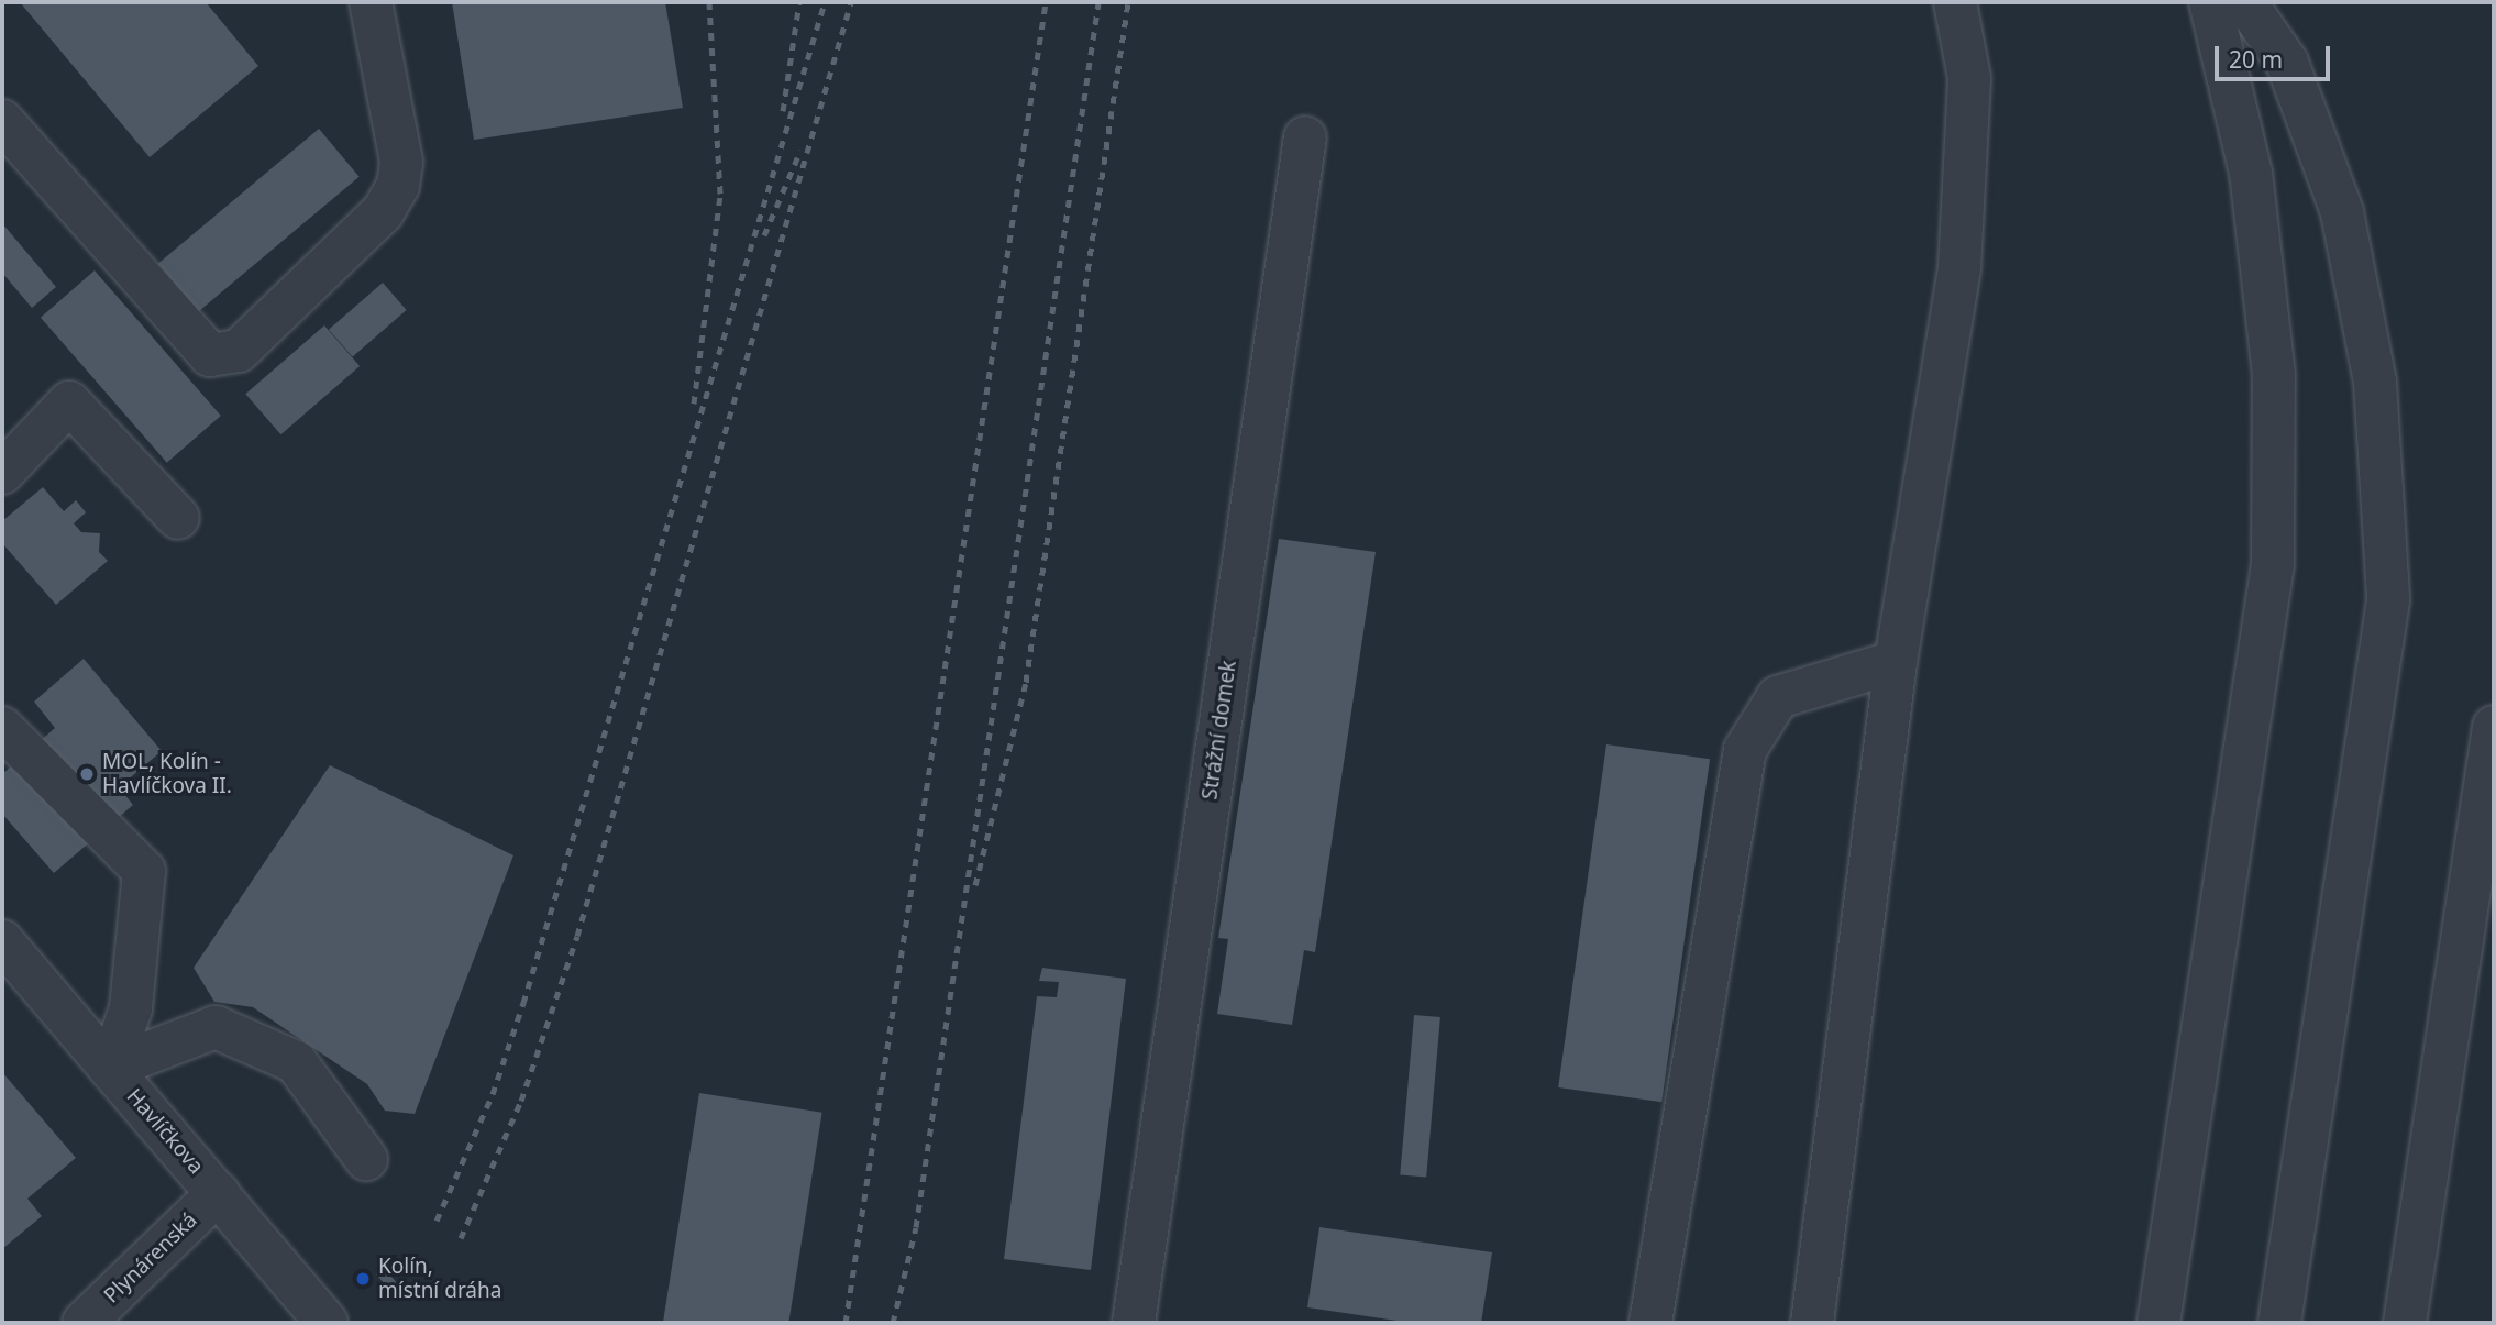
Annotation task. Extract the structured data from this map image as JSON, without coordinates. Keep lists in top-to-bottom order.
{
  "streets": {
    "street": ["Strážní domek", "Havlíčkova", "Plynárenská"]
  },
  "crossings": [
    ["Havlíčkova", "Plynárenská"]
  ],
  "places": ["MOL, Kolín - Havlíčkova II.", "Kolín, místní dráha"],
  "scale_bar": "20 m"
}
